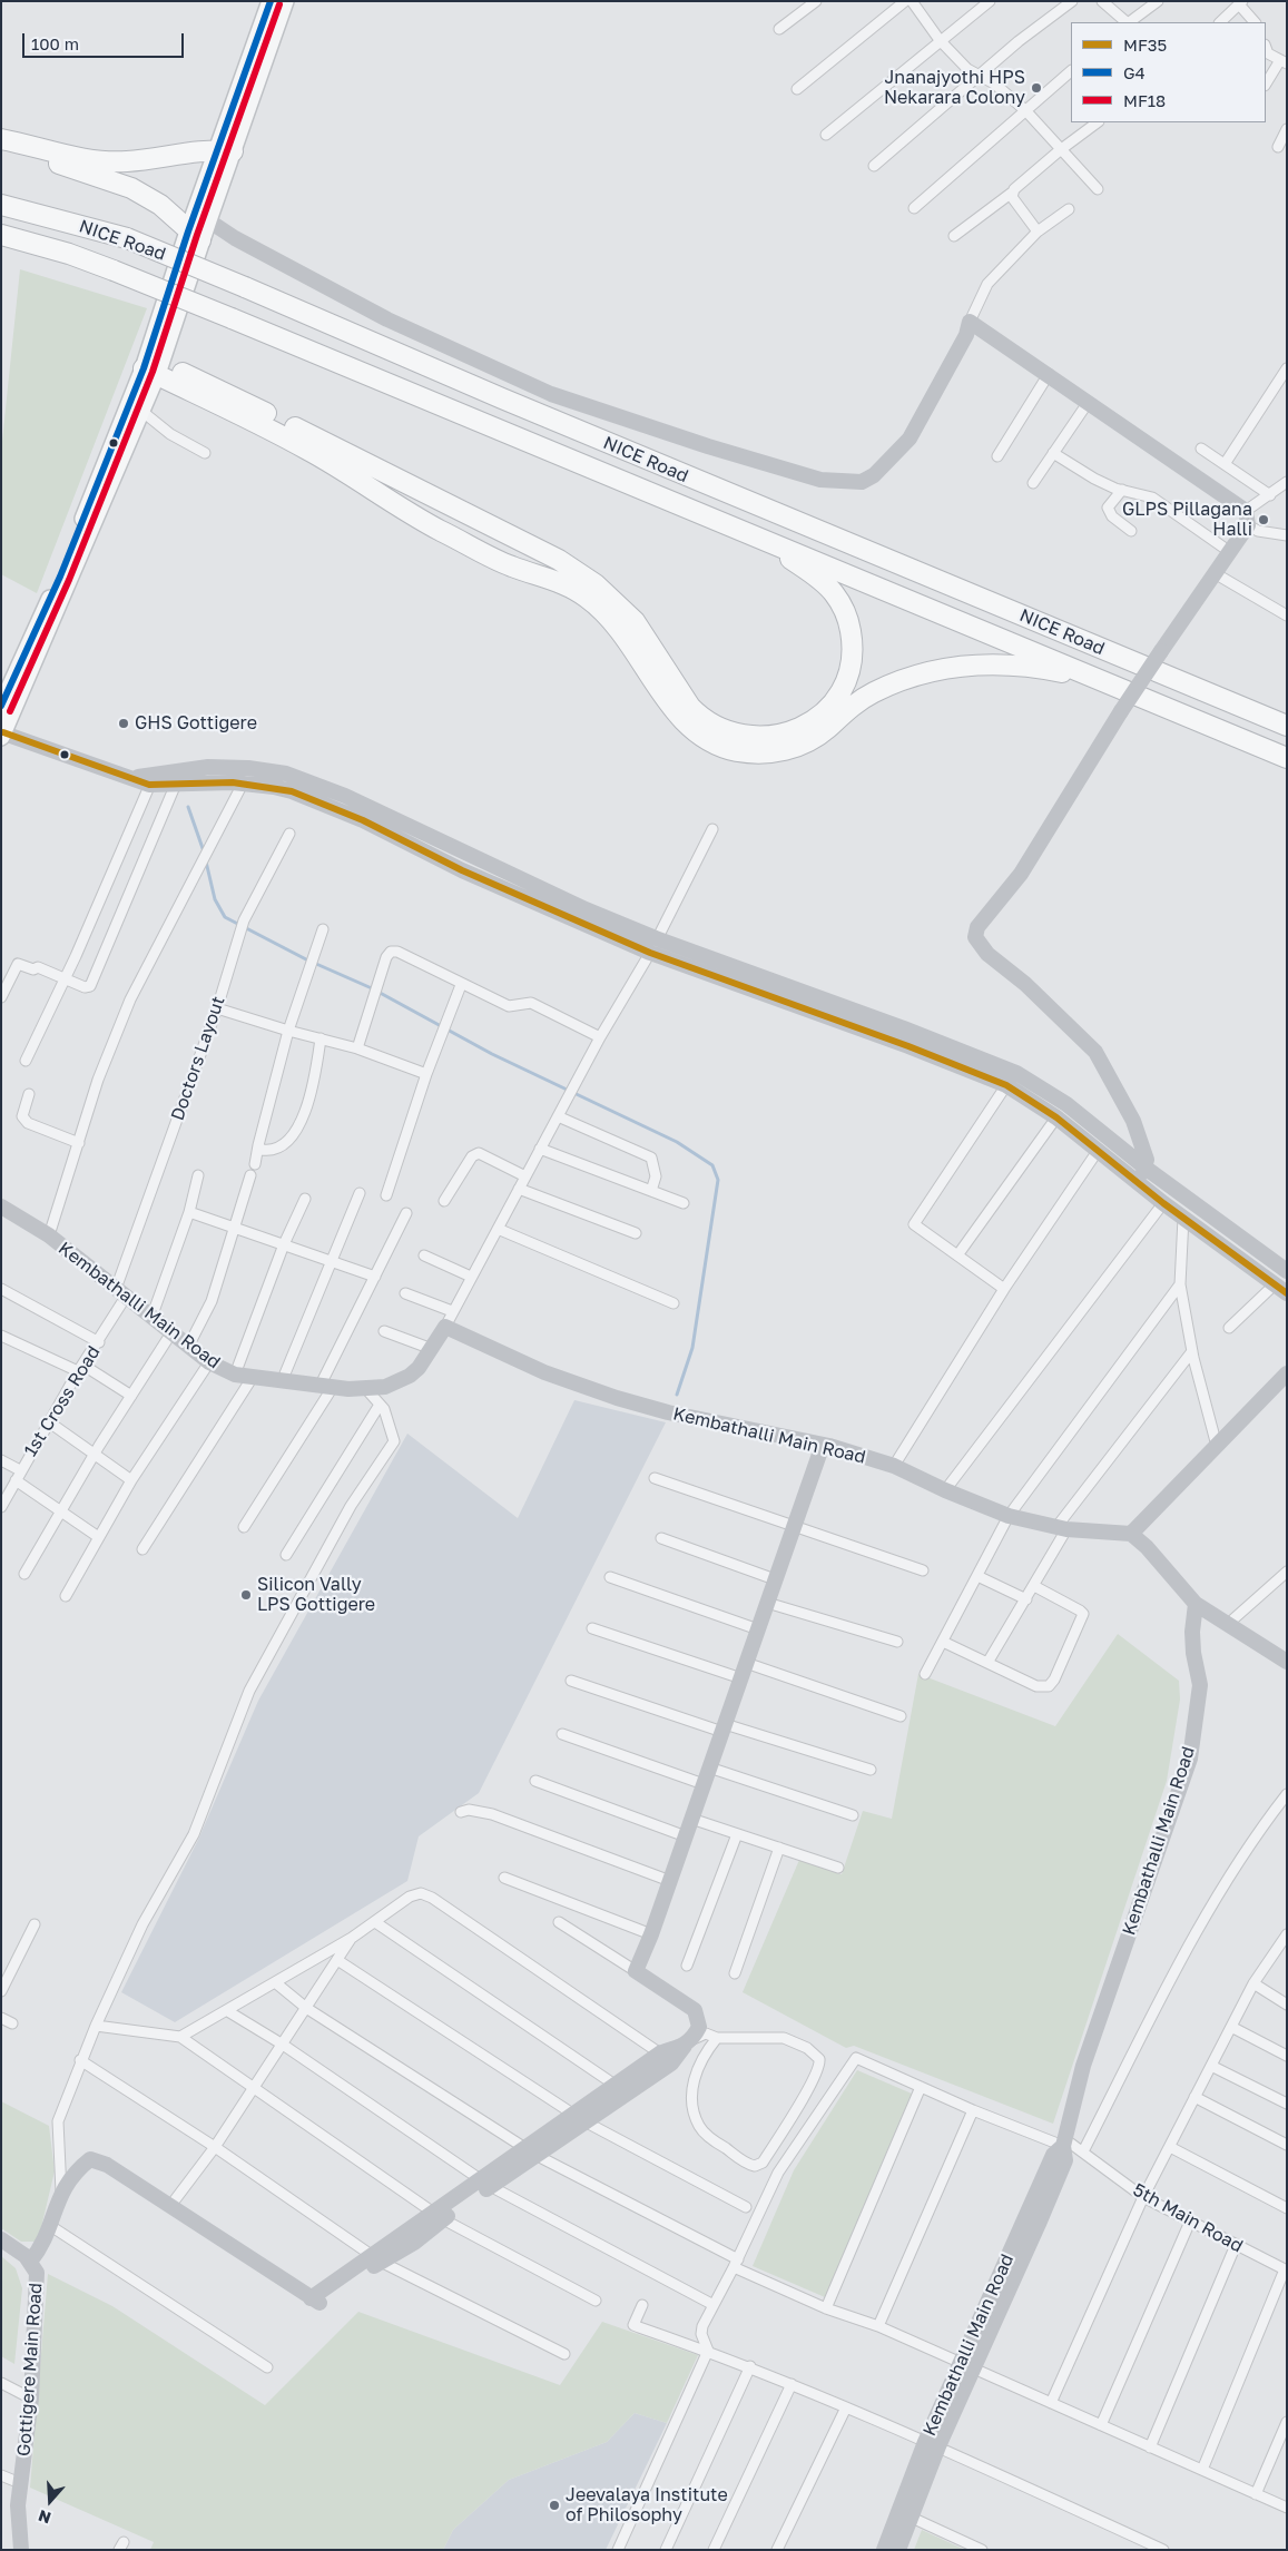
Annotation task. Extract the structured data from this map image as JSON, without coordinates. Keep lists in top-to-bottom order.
{
  "streets": {
    "highway": ["NICE Road"],
    "street": [
      "Doctors Layout",
      "Kembathalli Main Road",
      "1st Cross Road",
      "5th Main Road",
      "Gottigere Main Road"
    ]
  },
  "crossings": [
    ["Doctors Layout", "Kembathalli Main Road"],
    ["Doctors Layout", "1st Cross Road"],
    ["Kembathalli Main Road", "1st Cross Road"],
    ["Kembathalli Main Road", "5th Main Road"]
  ],
  "places": [
    "Jnanajyothi HPS Nekarara Colony",
    "GLPS Pillagana Halli",
    "GHS Gottigere",
    "Silicon Vally LPS Gottigere",
    "Jeevalaya Institute of Philosophy"
  ],
  "lines": ["transit line G4", "transit line MF18", "transit line MF35"],
  "legend": ["MF35", "G4", "MF18"],
  "scale_bar": "100 m",
  "north": "bottom"
}
